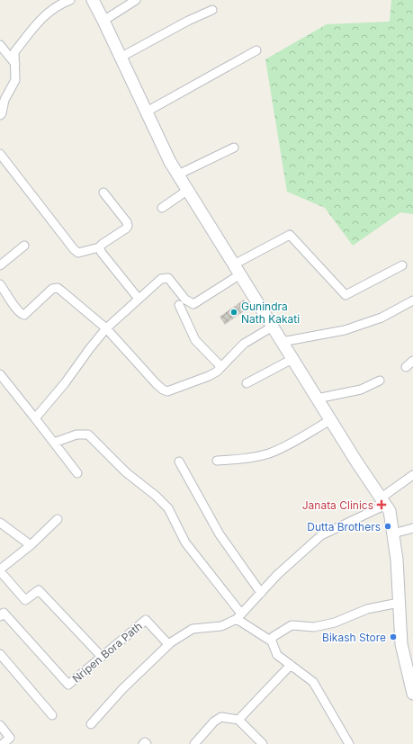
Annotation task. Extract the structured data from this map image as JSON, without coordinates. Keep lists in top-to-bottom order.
{
  "streets": {
    "street": ["Nripen Bora Path"]
  },
  "places": {
    "other": ["Gunindra Nath Kakati", "Dutta Brothers", "Bikash Store"],
    "health": ["Janata Clinics"]
  }
}
